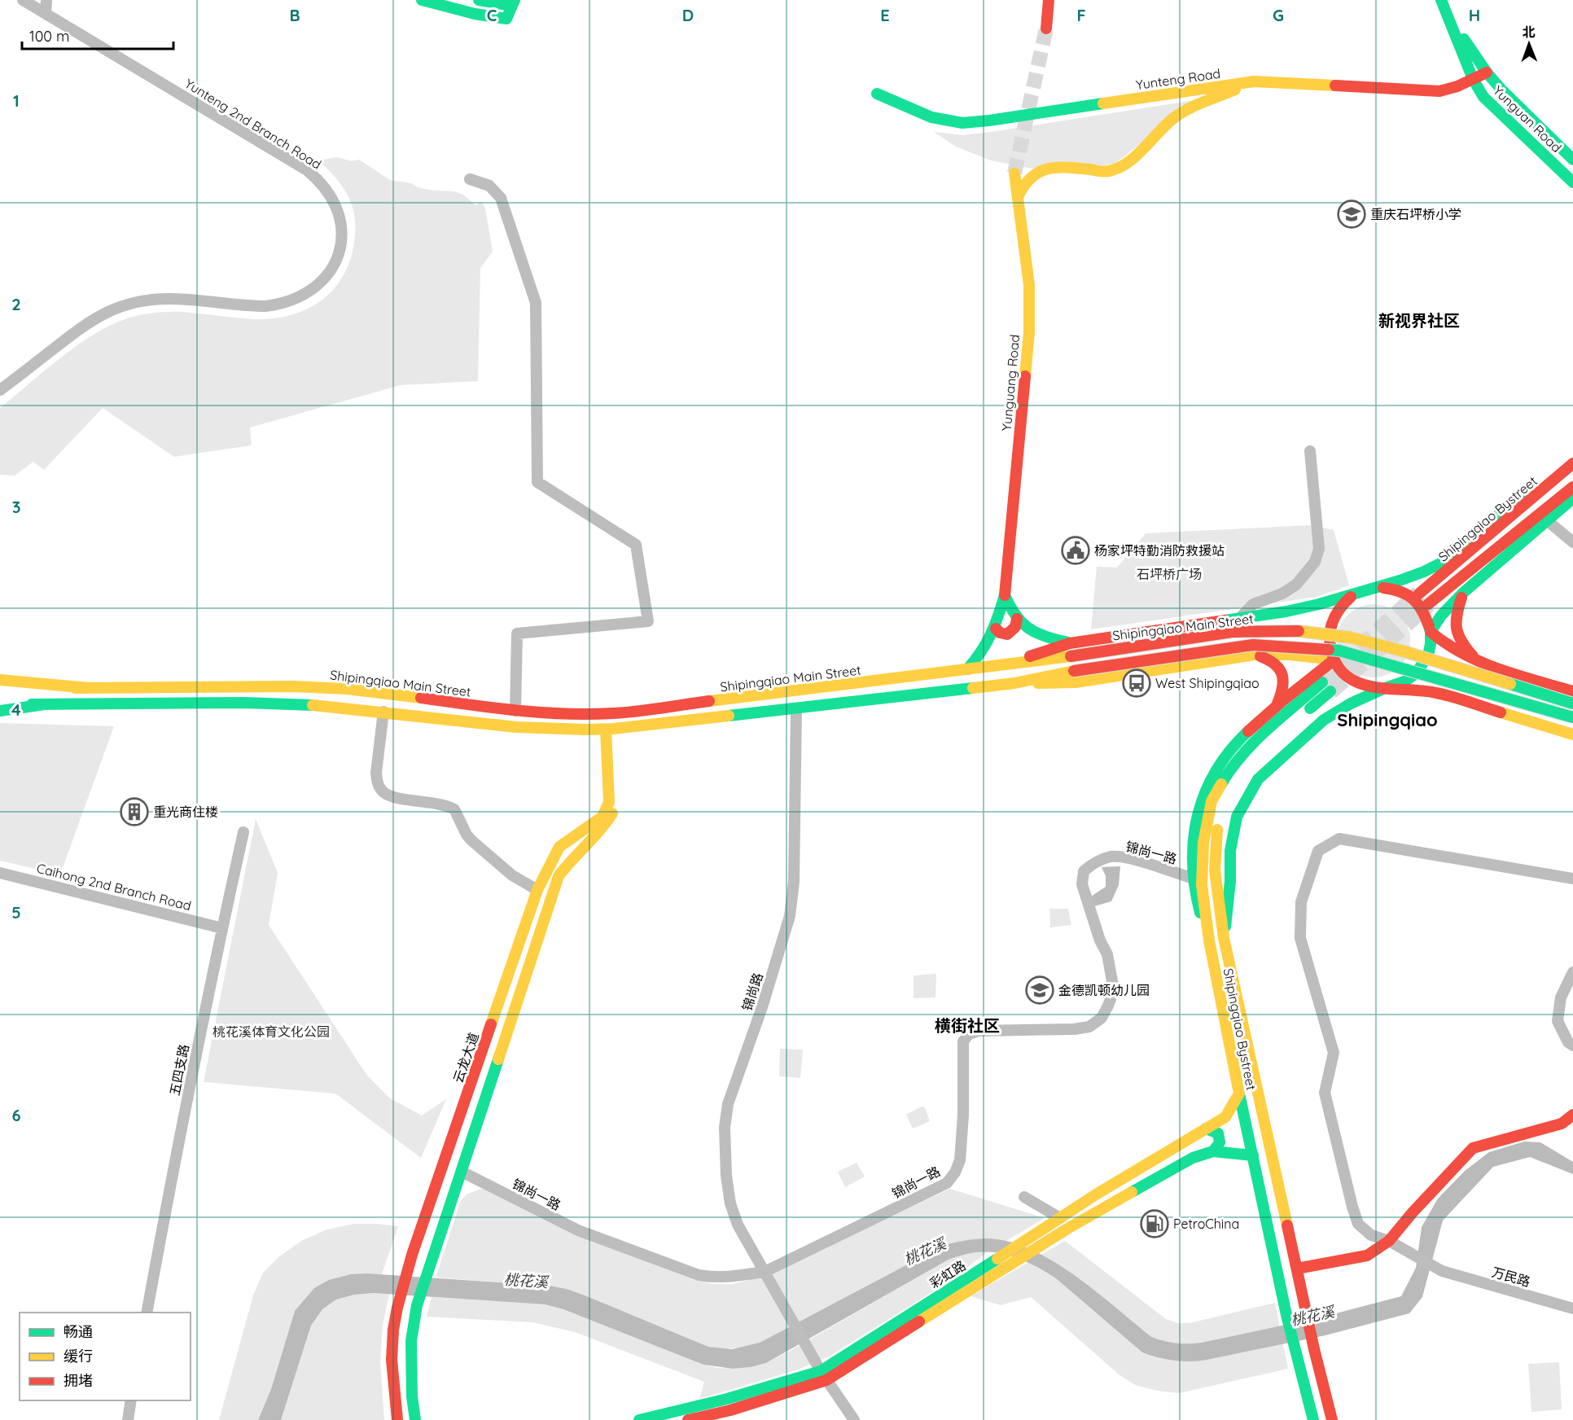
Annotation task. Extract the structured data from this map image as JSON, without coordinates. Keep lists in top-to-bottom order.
{
  "streets": {
    "main road": [
      "Yunteng Road",
      "Yunguan Road",
      "Yunguang Road",
      "Shipingqiao Bystreet",
      "Shipingqiao Main Street",
      "云龙大道",
      "彩虹路"
    ],
    "street": [
      "Yunteng 2nd Branch Road",
      "锦尚一路",
      "Caihong 2nd Branch Road",
      "锦尚路",
      "五四支路",
      "万民路"
    ]
  },
  "crossings": [
    ["Yunteng Road", "Yunguan Road"],
    ["Yunguang Road", "Shipingqiao Main Street"],
    ["Shipingqiao Bystreet", "彩虹路"],
    ["Shipingqiao Main Street", "锦尚路"],
    ["Shipingqiao Main Street", "云龙大道"],
    ["锦尚一路", "锦尚路"],
    ["Caihong 2nd Branch Road", "五四支路"],
    ["锦尚路", "彩虹路"]
  ],
  "districts": ["新视界社区", "Shipingqiao", "横街社区"],
  "water": ["桃花溪"],
  "parks": ["石坪桥广场", "桃花溪体育文化公园"],
  "places": {
    "school or university": ["重庆石坪桥小学", "金德凯顿幼儿园"],
    "public building": ["杨家坪特勤消防救援站"],
    "bus stop": ["West Shipingqiao"],
    "building": ["重光商住楼"],
    "fuel station": ["PetroChina"]
  },
  "legend": ["畅通", "缓行", "拥堵"],
  "scale_bar": "100 m",
  "north": "top",
  "grid": {
    "columns": [
      "B",
      "C",
      "D",
      "E",
      "F",
      "G",
      "H"
    ],
    "rows": [
      "1",
      "2",
      "3",
      "4",
      "5",
      "6"
    ]
  }
}
